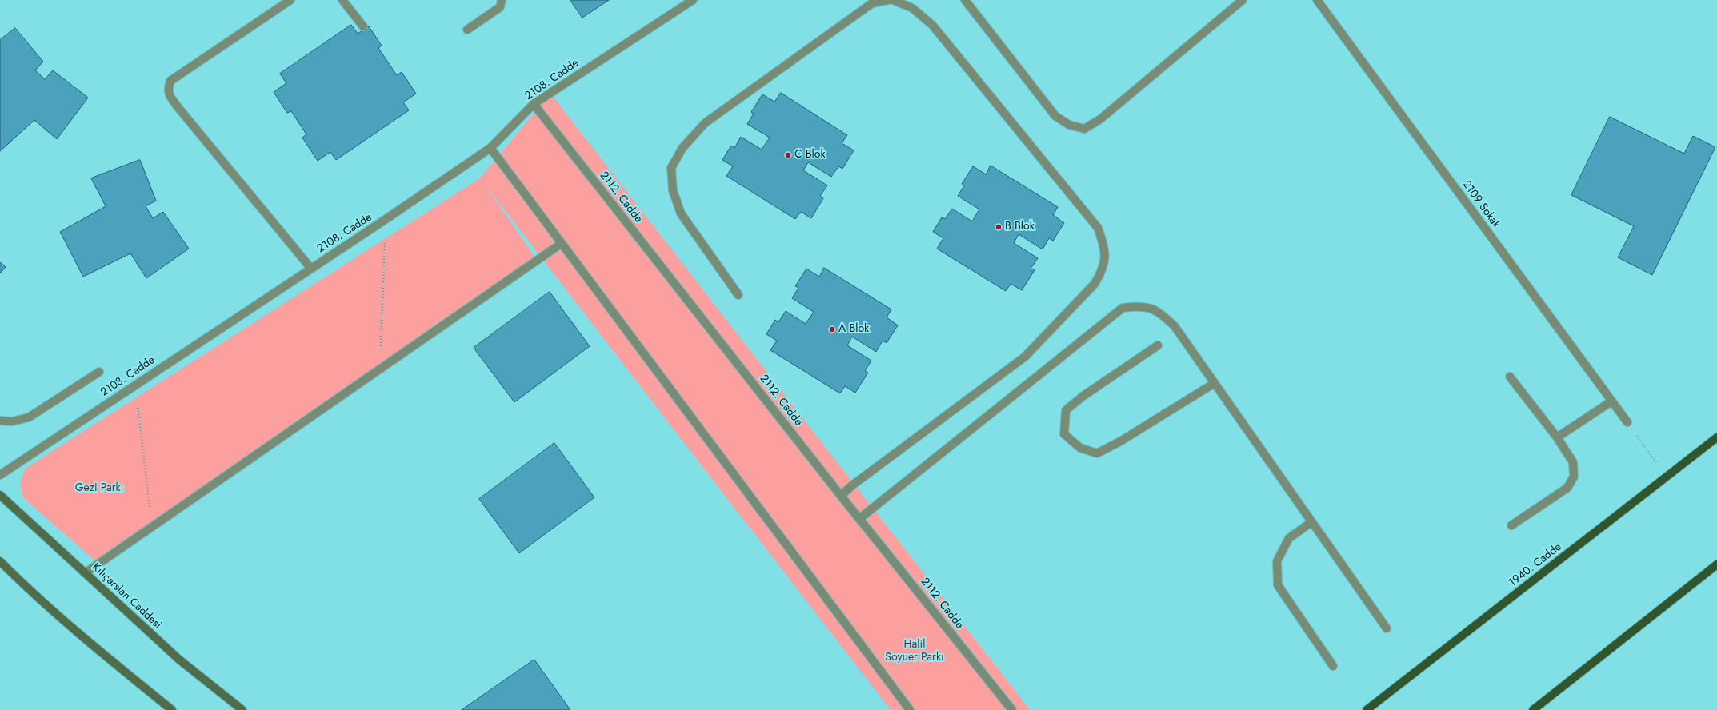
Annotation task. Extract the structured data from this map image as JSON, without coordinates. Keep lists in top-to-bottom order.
{
  "streets": {
    "main road": ["1940. Cadde", "Kılıçarslan Caddesi"],
    "street": ["2108. Cadde", "2112. Cadde", "2109 Sokak"]
  },
  "crossings": [
    ["2108. Cadde", "2112. Cadde"]
  ],
  "parks": ["Gezi Parkı", "Halil Soyuer Parkı"],
  "places": ["C Blok", "B Blok", "A Blok"]
}
